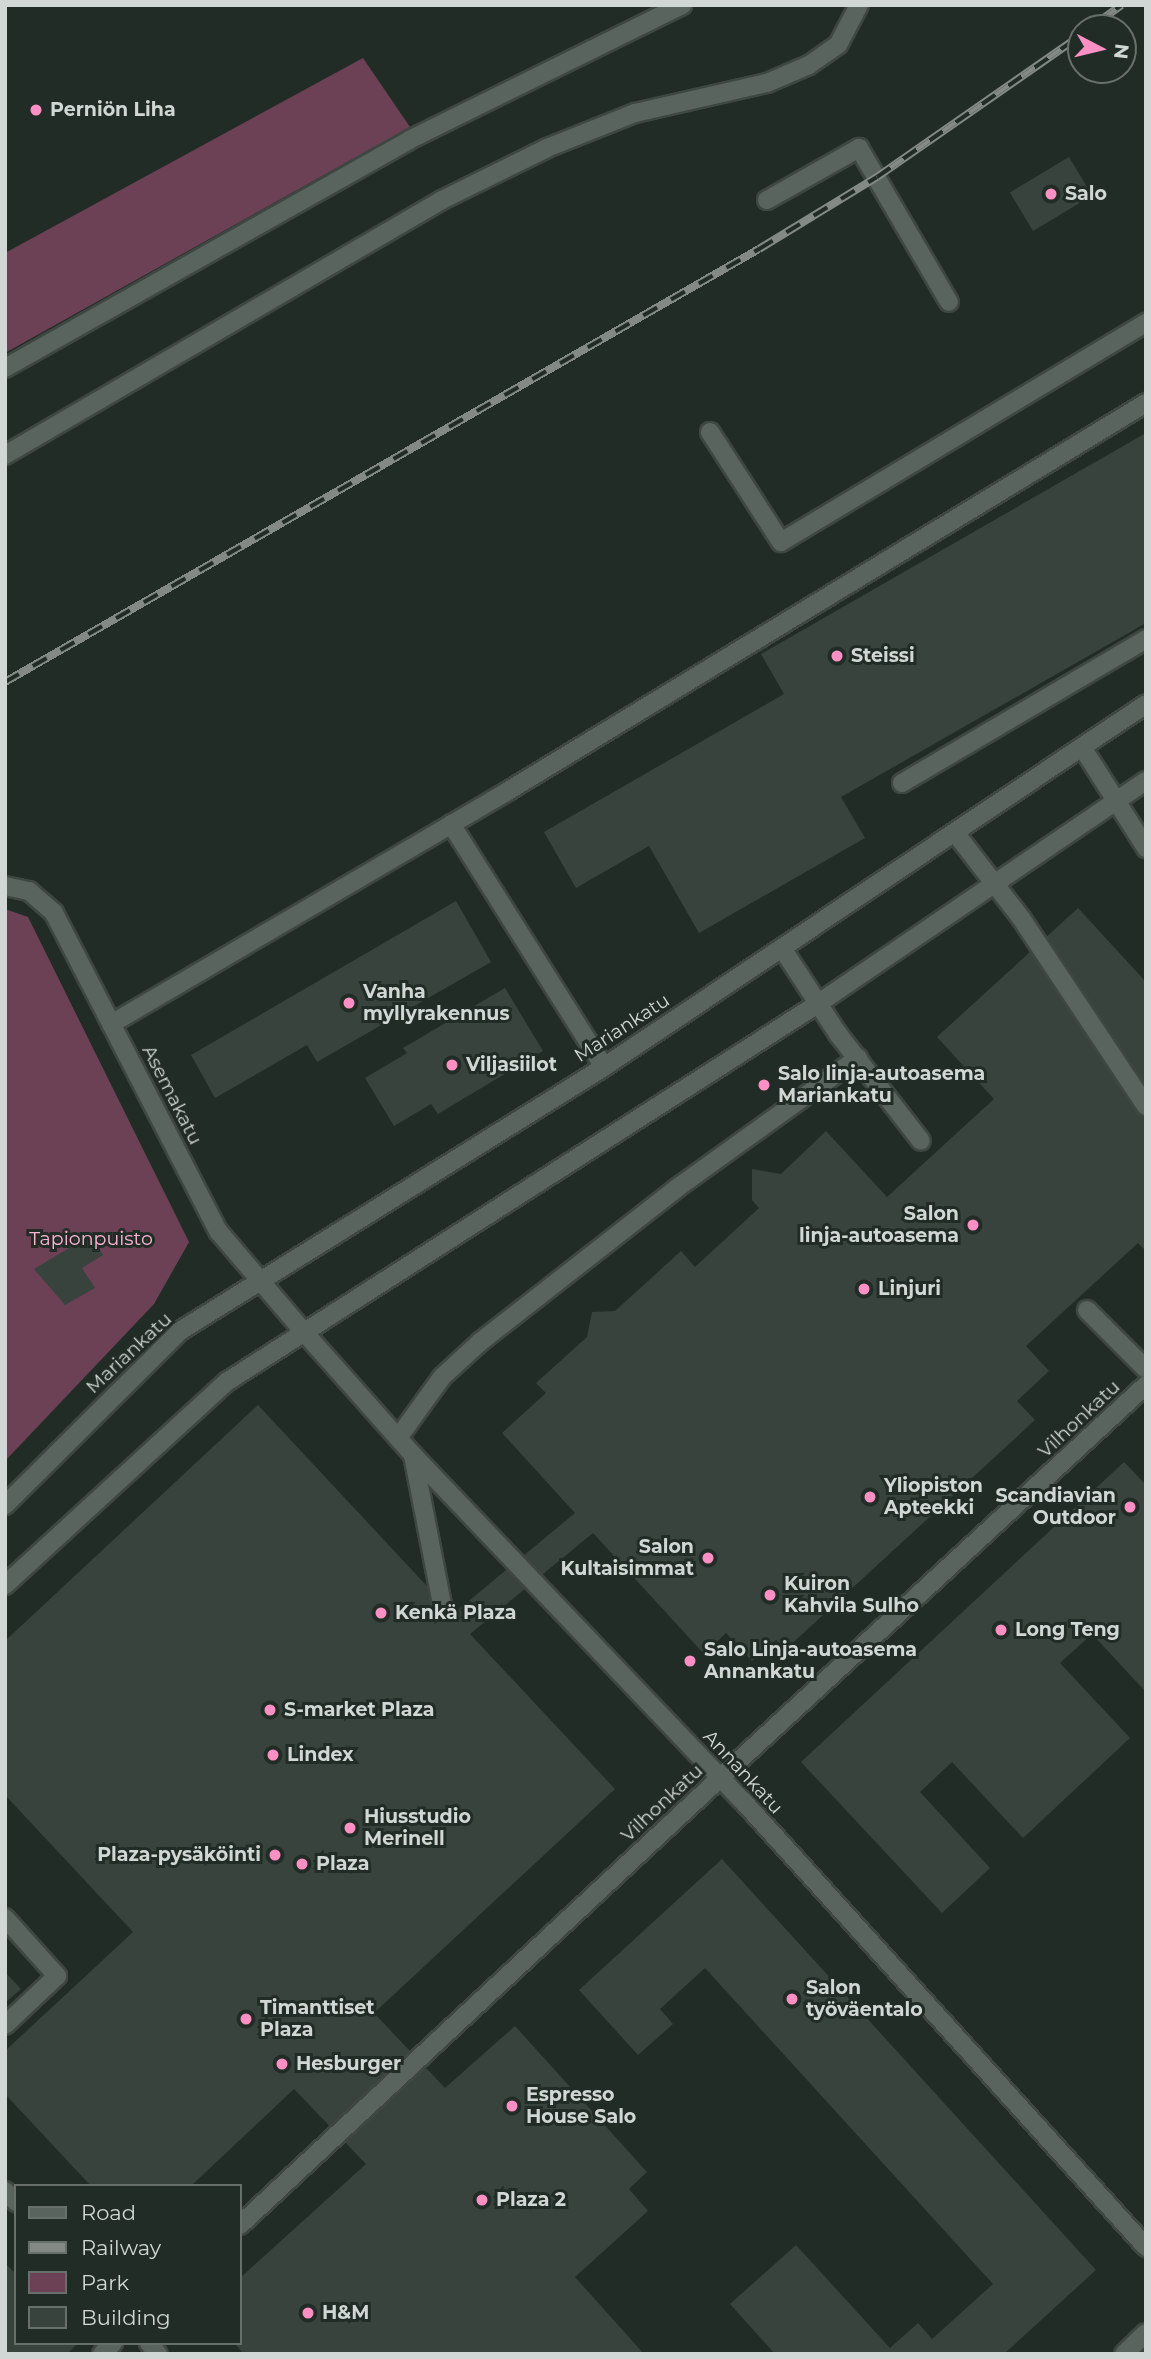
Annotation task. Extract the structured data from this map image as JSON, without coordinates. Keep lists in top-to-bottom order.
{
  "streets": {
    "main road": [
      "Mariankatu",
      "Asemakatu",
      "Vilhonkatu",
      "Annankatu"
    ]
  },
  "crossings": [
    ["Mariankatu", "Asemakatu"],
    ["Asemakatu", "Annankatu"],
    ["Vilhonkatu", "Annankatu"]
  ],
  "parks": ["Tapionpuisto"],
  "places": [
    "Perniön Liha",
    "Salo",
    "Steissi",
    "Vanha myllyrakennus",
    "Viljasiilot",
    "Salo linja-autoasema Mariankatu",
    "Salon linja-autoasema",
    "Linjuri",
    "Yliopiston Apteekki",
    "Scandiavian Outdoor",
    "Salon Kultaisimmat",
    "Kuiron Kahvila Sulho",
    "Kenkä Plaza",
    "Long Teng",
    "Salo Linja-autoasema Annankatu",
    "S-market Plaza",
    "Lindex",
    "Hiusstudio Merinell",
    "Plaza-pysäköinti",
    "Plaza",
    "Salon työväentalo",
    "Timanttiset Plaza",
    "Hesburger",
    "Espresso House Salo",
    "Plaza 2",
    "H&M"
  ],
  "legend": [
    "Road",
    "Railway",
    "Park",
    "Building"
  ],
  "north": "right"
}
